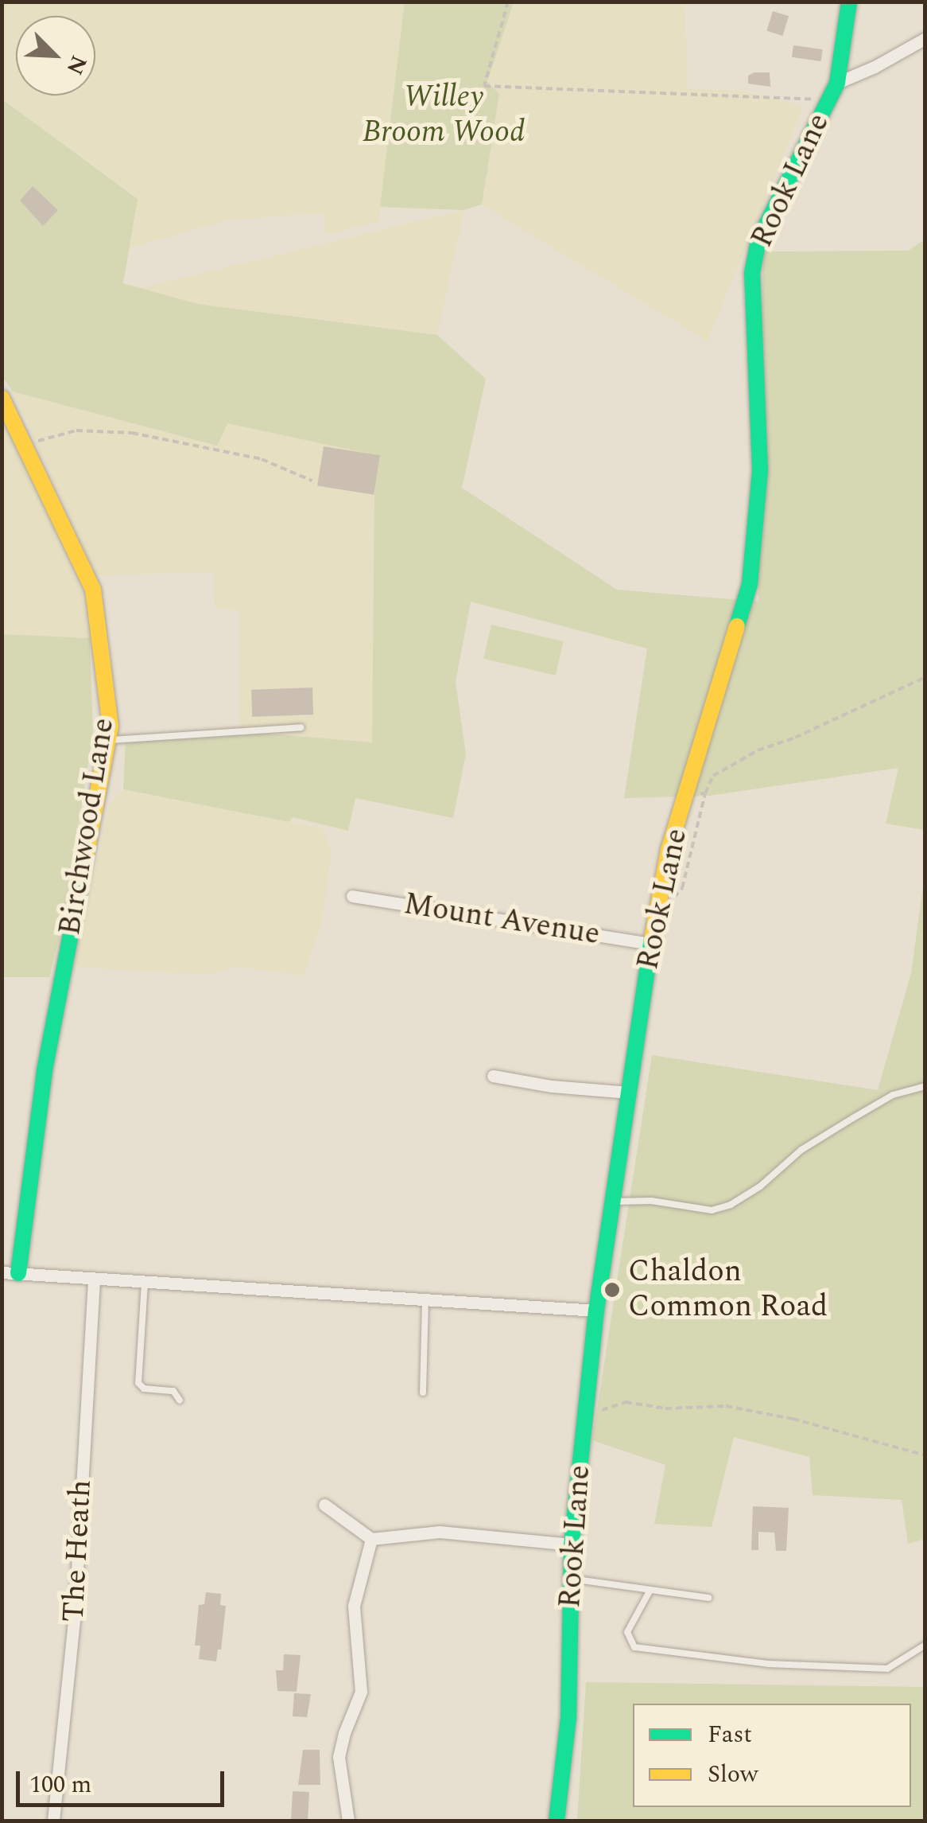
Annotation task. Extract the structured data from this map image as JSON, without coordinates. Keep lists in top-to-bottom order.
{
  "streets": {
    "main road": ["Rook Lane", "Birchwood Lane"],
    "street": ["Mount Avenue", "The Heath"]
  },
  "crossings": [
    ["Rook Lane", "Mount Avenue"]
  ],
  "parks": ["Willey Broom Wood"],
  "places": ["Chaldon Common Road"],
  "legend": ["Fast", "Slow"],
  "scale_bar": "100 m",
  "north": "bottom right"
}
